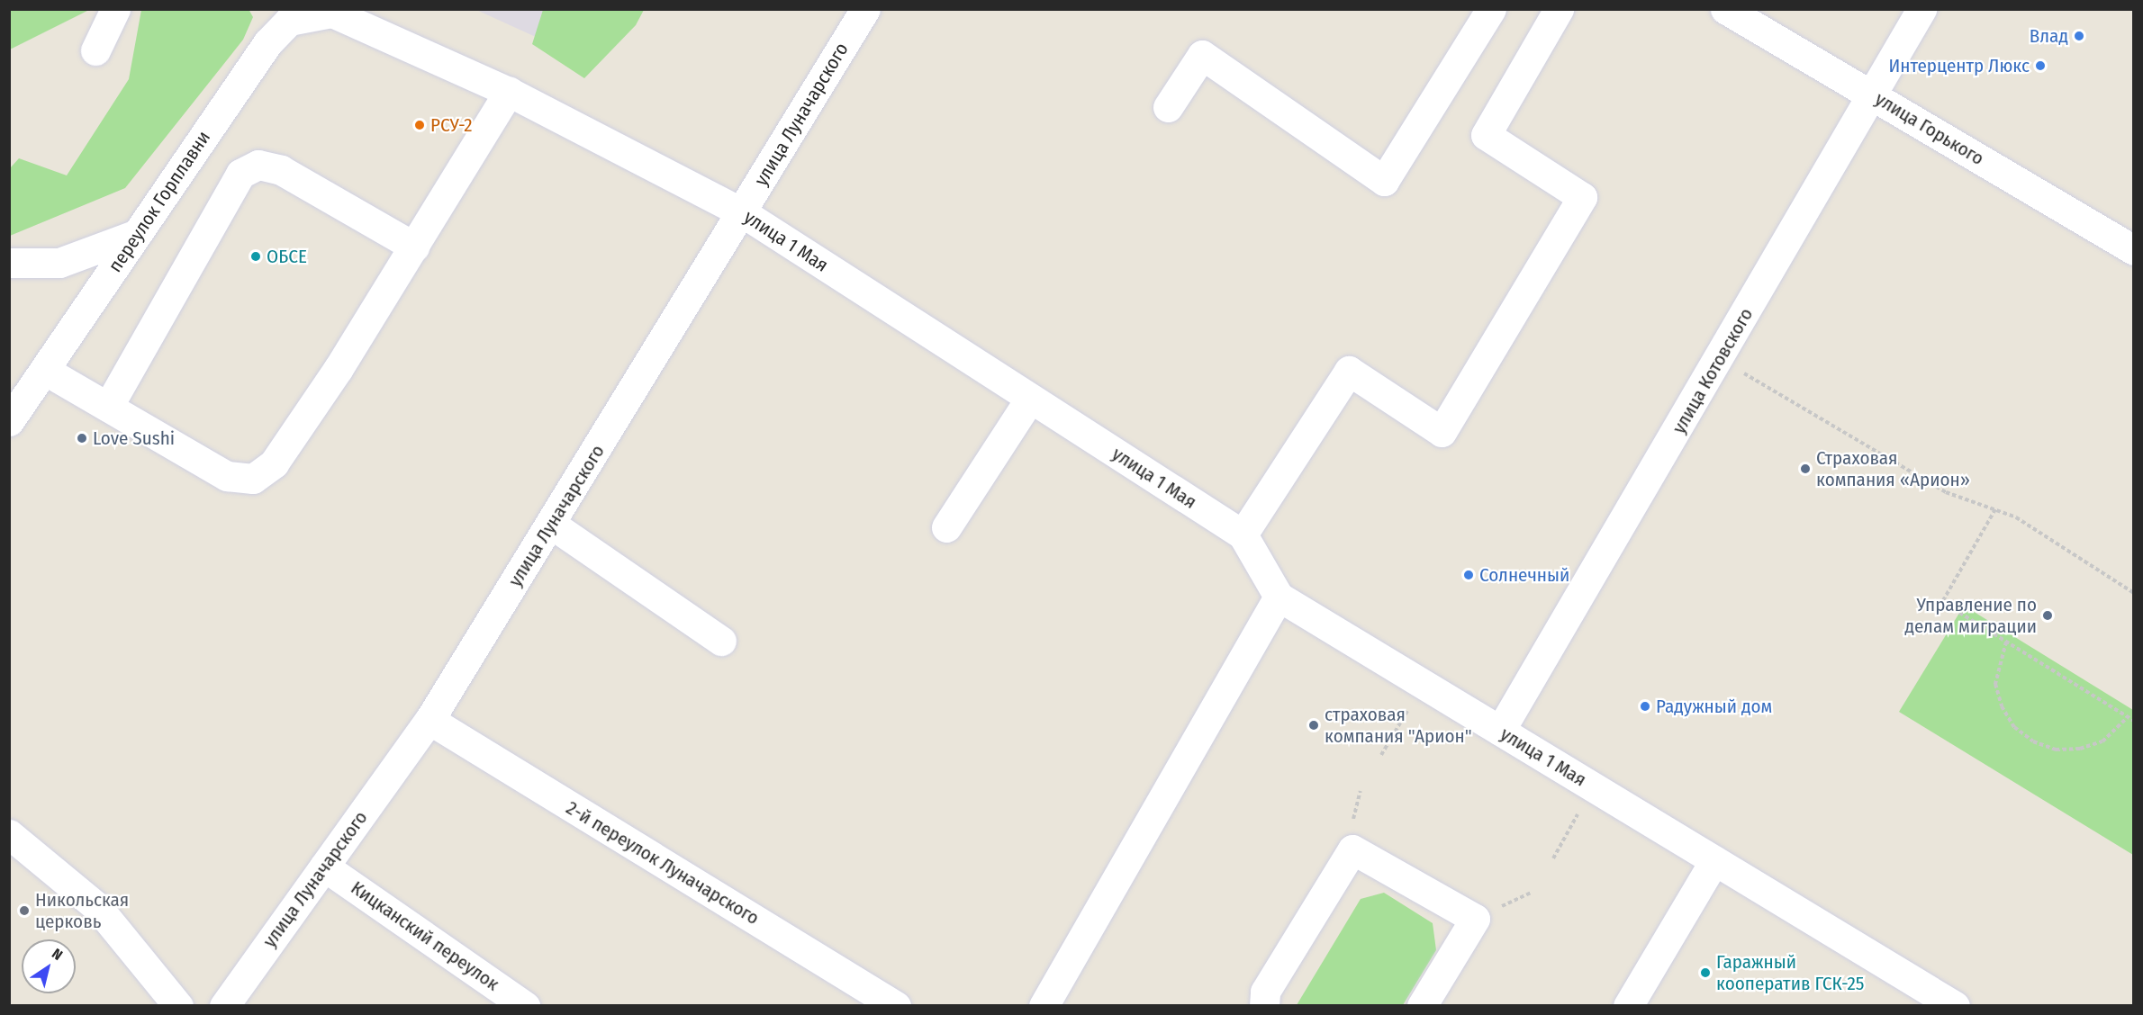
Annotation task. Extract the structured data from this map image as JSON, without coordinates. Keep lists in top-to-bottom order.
{
  "streets": {
    "street": [
      "улица Луначарского",
      "улица Горького",
      "переулок Горплавни",
      "улица 1 Мая",
      "улица Котовского",
      "2-й переулок Луначарского",
      "Кицканский переулок"
    ]
  },
  "crossings": [
    ["улица Луначарского", "улица 1 Мая"],
    ["улица Луначарского", "2-й переулок Луначарского"],
    ["улица Луначарского", "Кицканский переулок"],
    ["улица Горького", "улица Котовского"],
    ["переулок Горплавни", "улица 1 Мая"],
    ["улица 1 Мая", "улица Котовского"]
  ],
  "places": [
    "Влад",
    "Интерцентр Люкс",
    "РСУ-2",
    "ОБСЕ",
    "Love Sushi",
    "Страховая компания «Арион»",
    "Солнечный",
    "Управление по делам миграции",
    "Радужный дом",
    "страховая компания \"Арион\"",
    "Никольская церковь",
    "Гаражный кооператив ГСК-25"
  ],
  "north": "top right"
}
